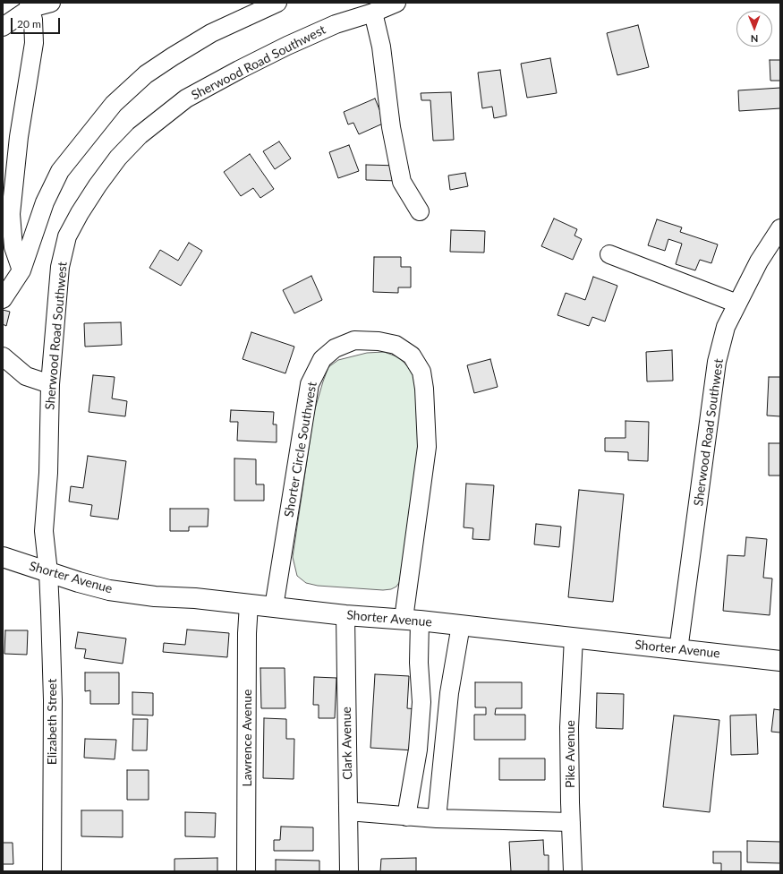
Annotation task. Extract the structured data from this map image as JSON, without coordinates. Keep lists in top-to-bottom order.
{
  "streets": {
    "main road": ["Shorter Avenue"],
    "street": [
      "Sherwood Road Southwest",
      "Shorter Circle Southwest",
      "Elizabeth Street",
      "Lawrence Avenue",
      "Clark Avenue",
      "Pike Avenue"
    ]
  },
  "crossings": [
    ["Sherwood Road Southwest", "Shorter Avenue"],
    ["Sherwood Road Southwest", "Elizabeth Street"],
    ["Shorter Circle Southwest", "Shorter Avenue"],
    ["Shorter Avenue", "Elizabeth Street"],
    ["Shorter Avenue", "Lawrence Avenue"],
    ["Shorter Avenue", "Clark Avenue"],
    ["Shorter Avenue", "Pike Avenue"]
  ],
  "scale_bar": "20 m",
  "north": "bottom"
}
